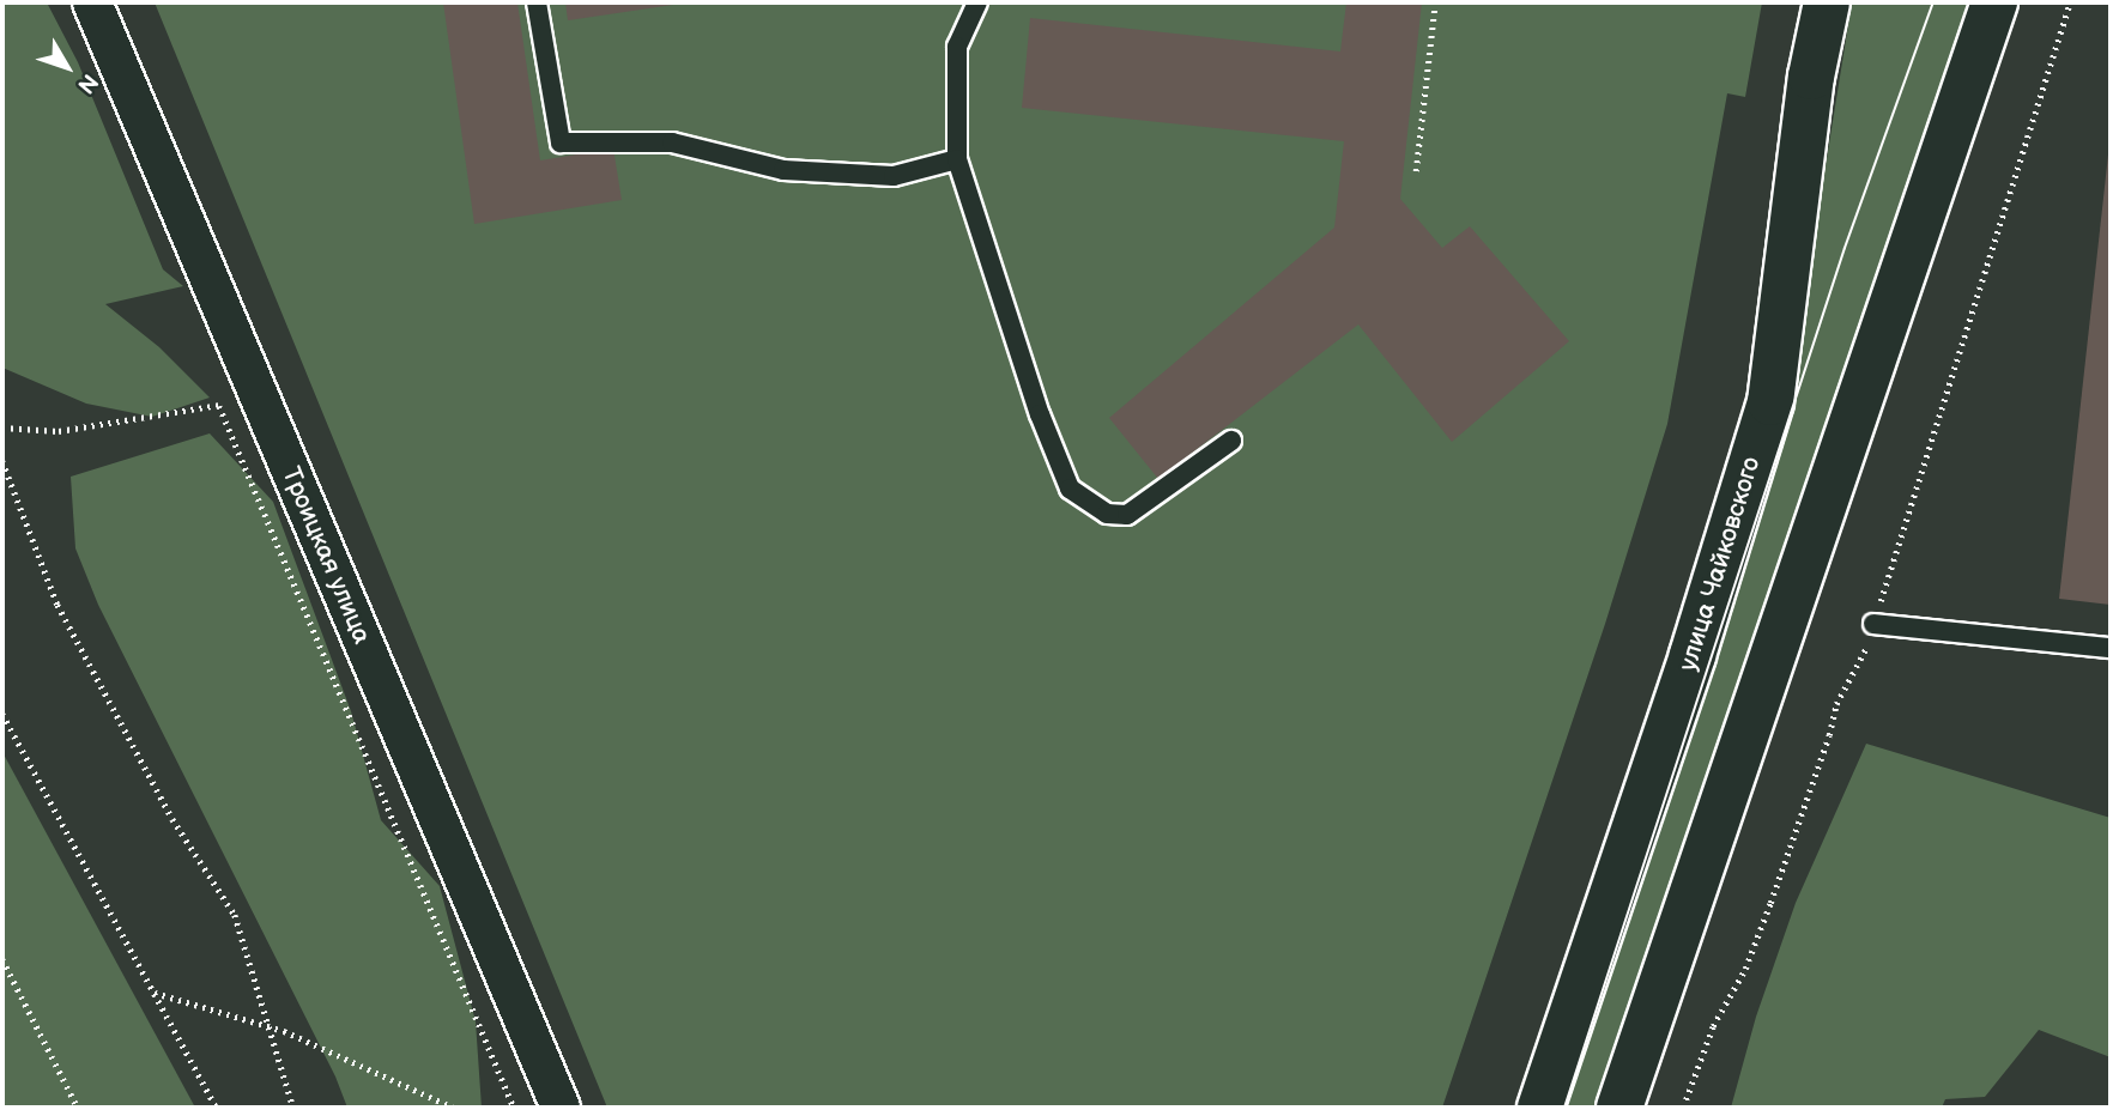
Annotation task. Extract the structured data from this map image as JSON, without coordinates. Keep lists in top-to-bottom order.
{
  "streets": {
    "main road": ["улица Чайковского"],
    "street": ["Троицкая улица"]
  },
  "north": "bottom right"
}
